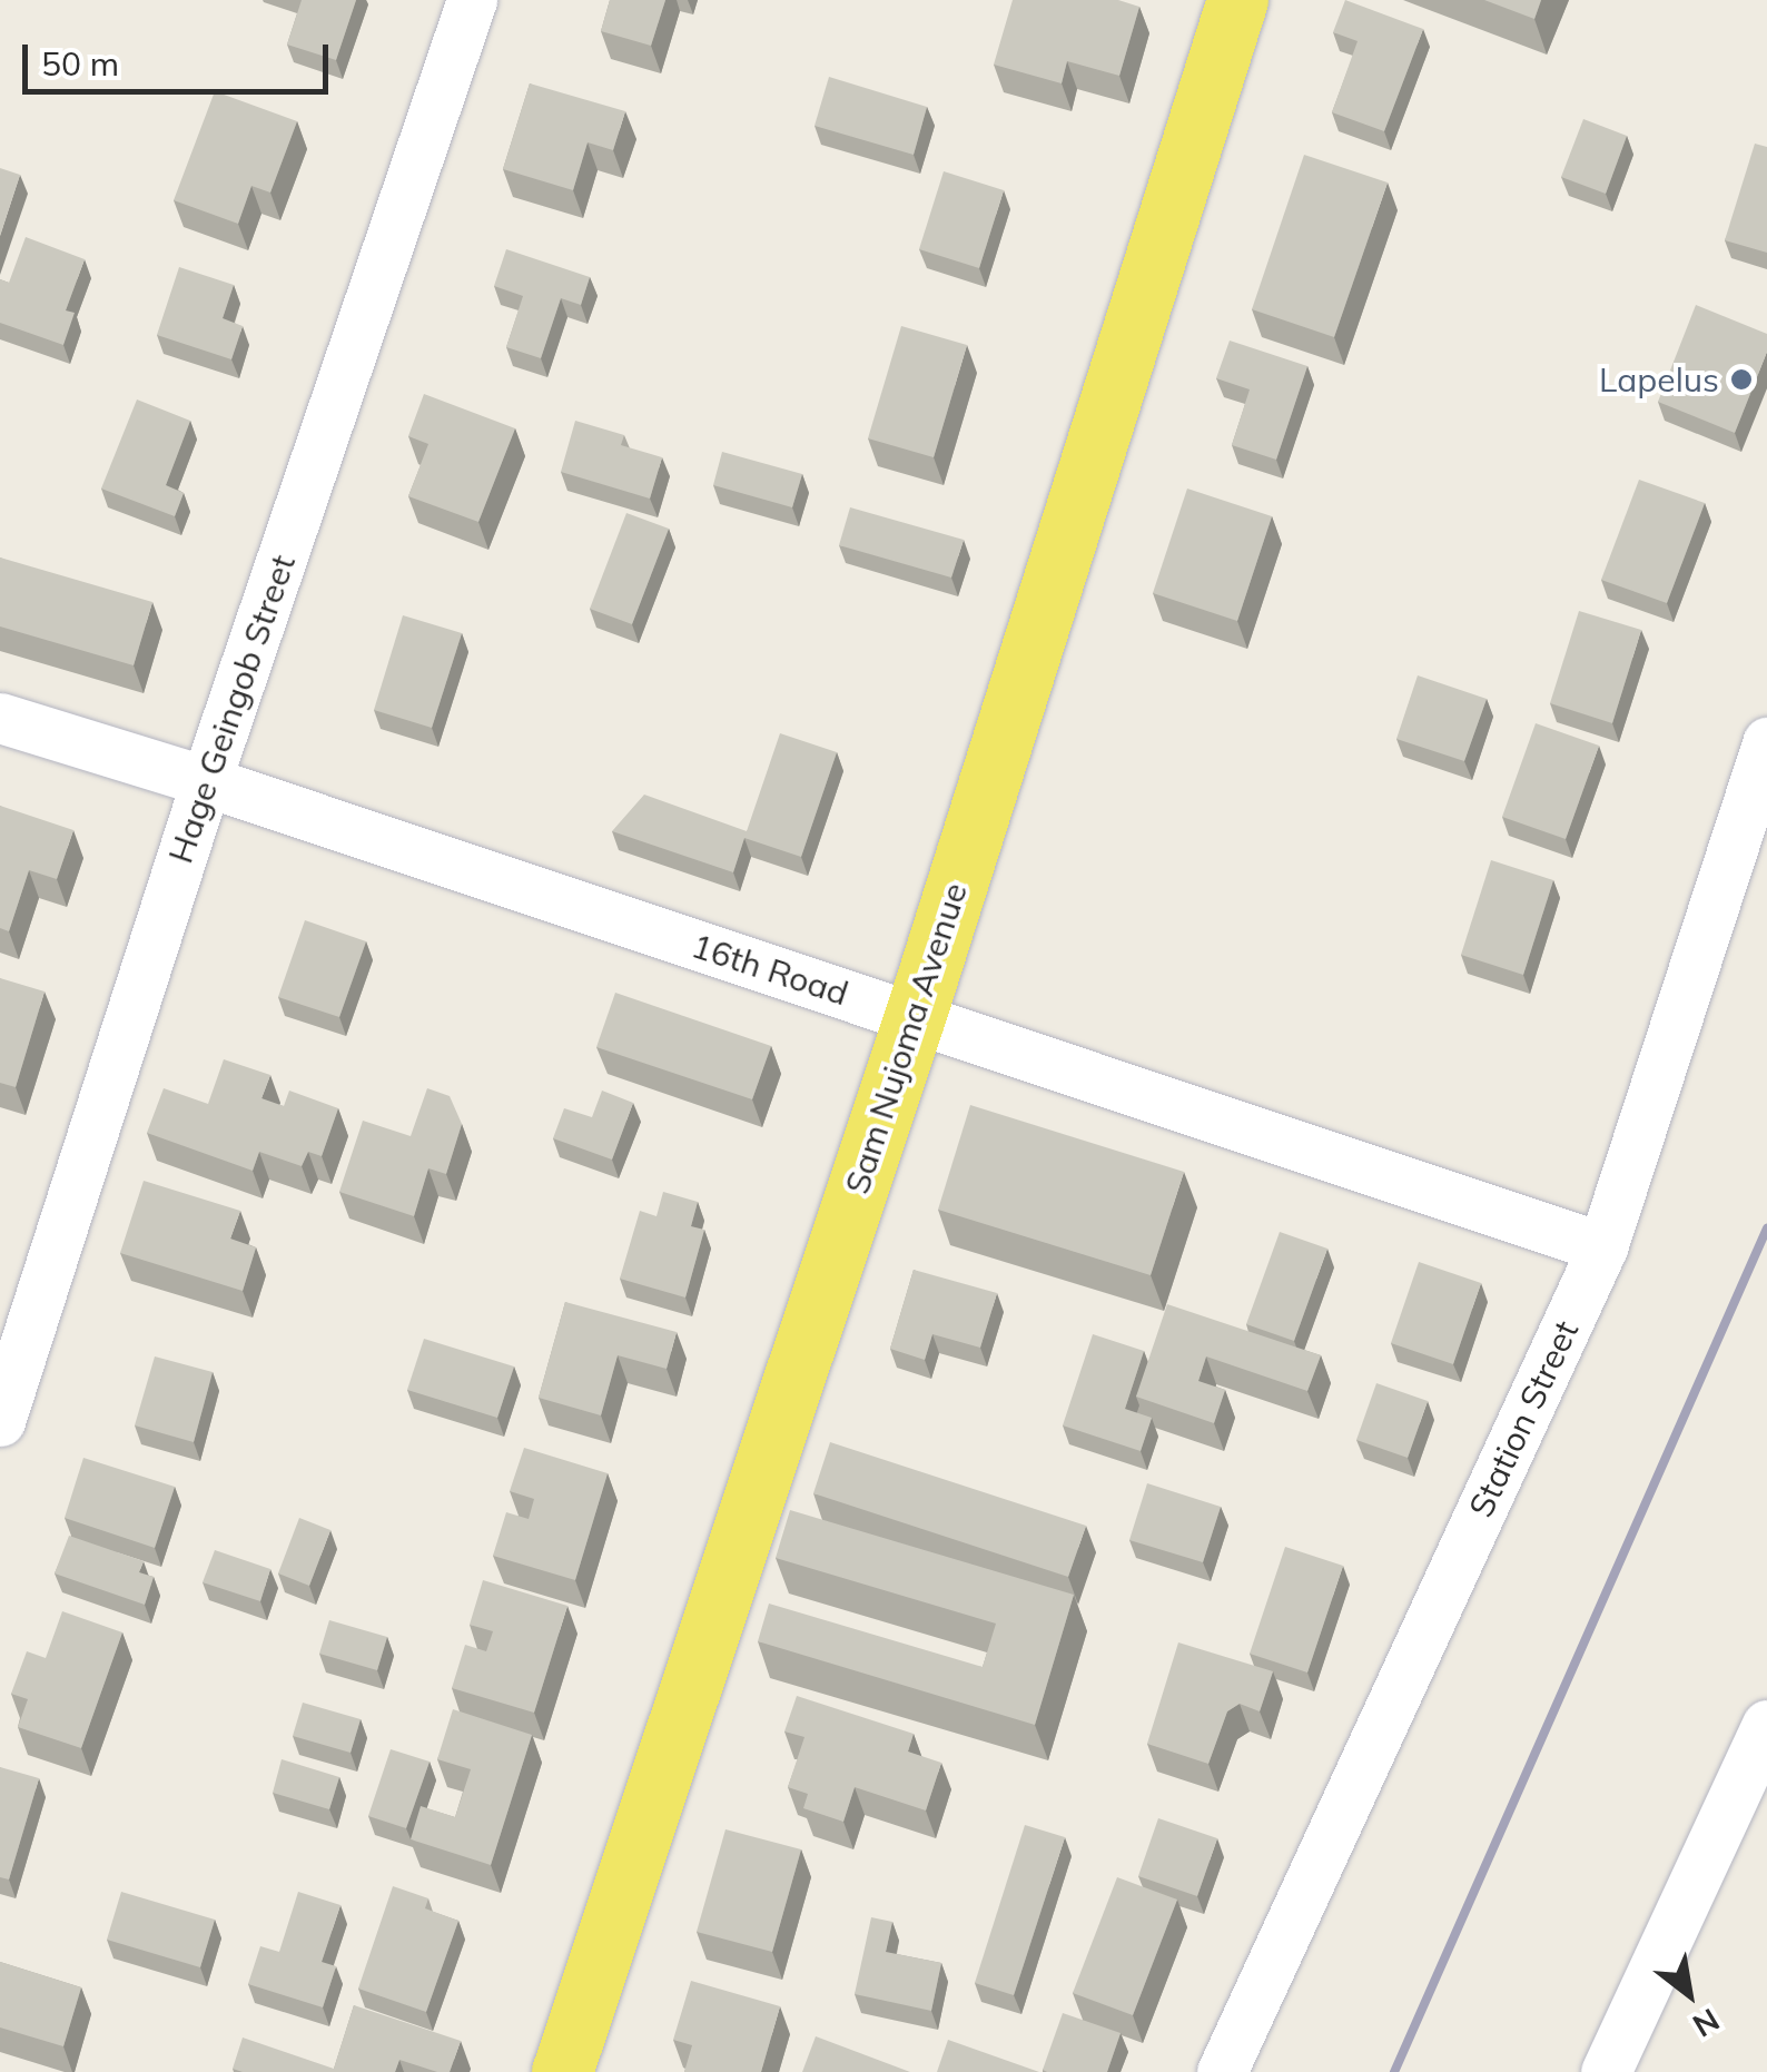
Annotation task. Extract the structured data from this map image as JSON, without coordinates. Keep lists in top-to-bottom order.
{
  "streets": {
    "main road": ["Sam Nujoma Avenue"],
    "street": ["Hage Geingob Street", "16th Road", "Station Street"]
  },
  "crossings": [
    ["Hage Geingob Street", "16th Road"],
    ["16th Road", "Sam Nujoma Avenue"],
    ["16th Road", "Station Street"]
  ],
  "places": ["Lapelus"],
  "scale_bar": "50 m",
  "north": "bottom right"
}
